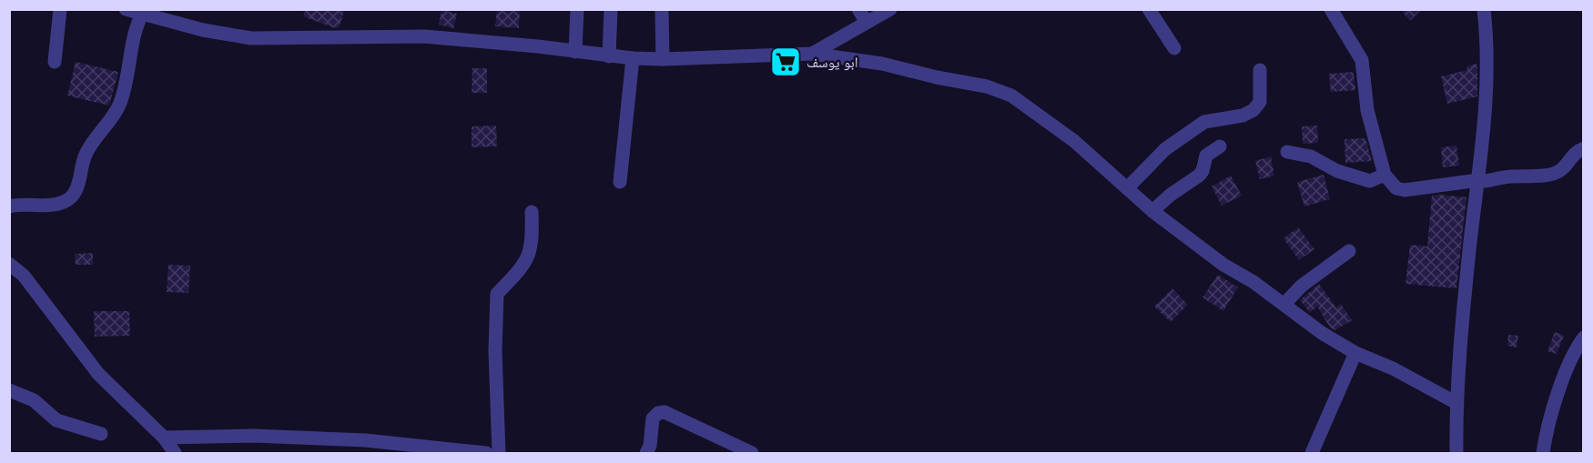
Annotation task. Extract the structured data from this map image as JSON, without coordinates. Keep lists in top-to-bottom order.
{
  "places": {
    "supermarket": ["ابو يوسف"]
  }
}
